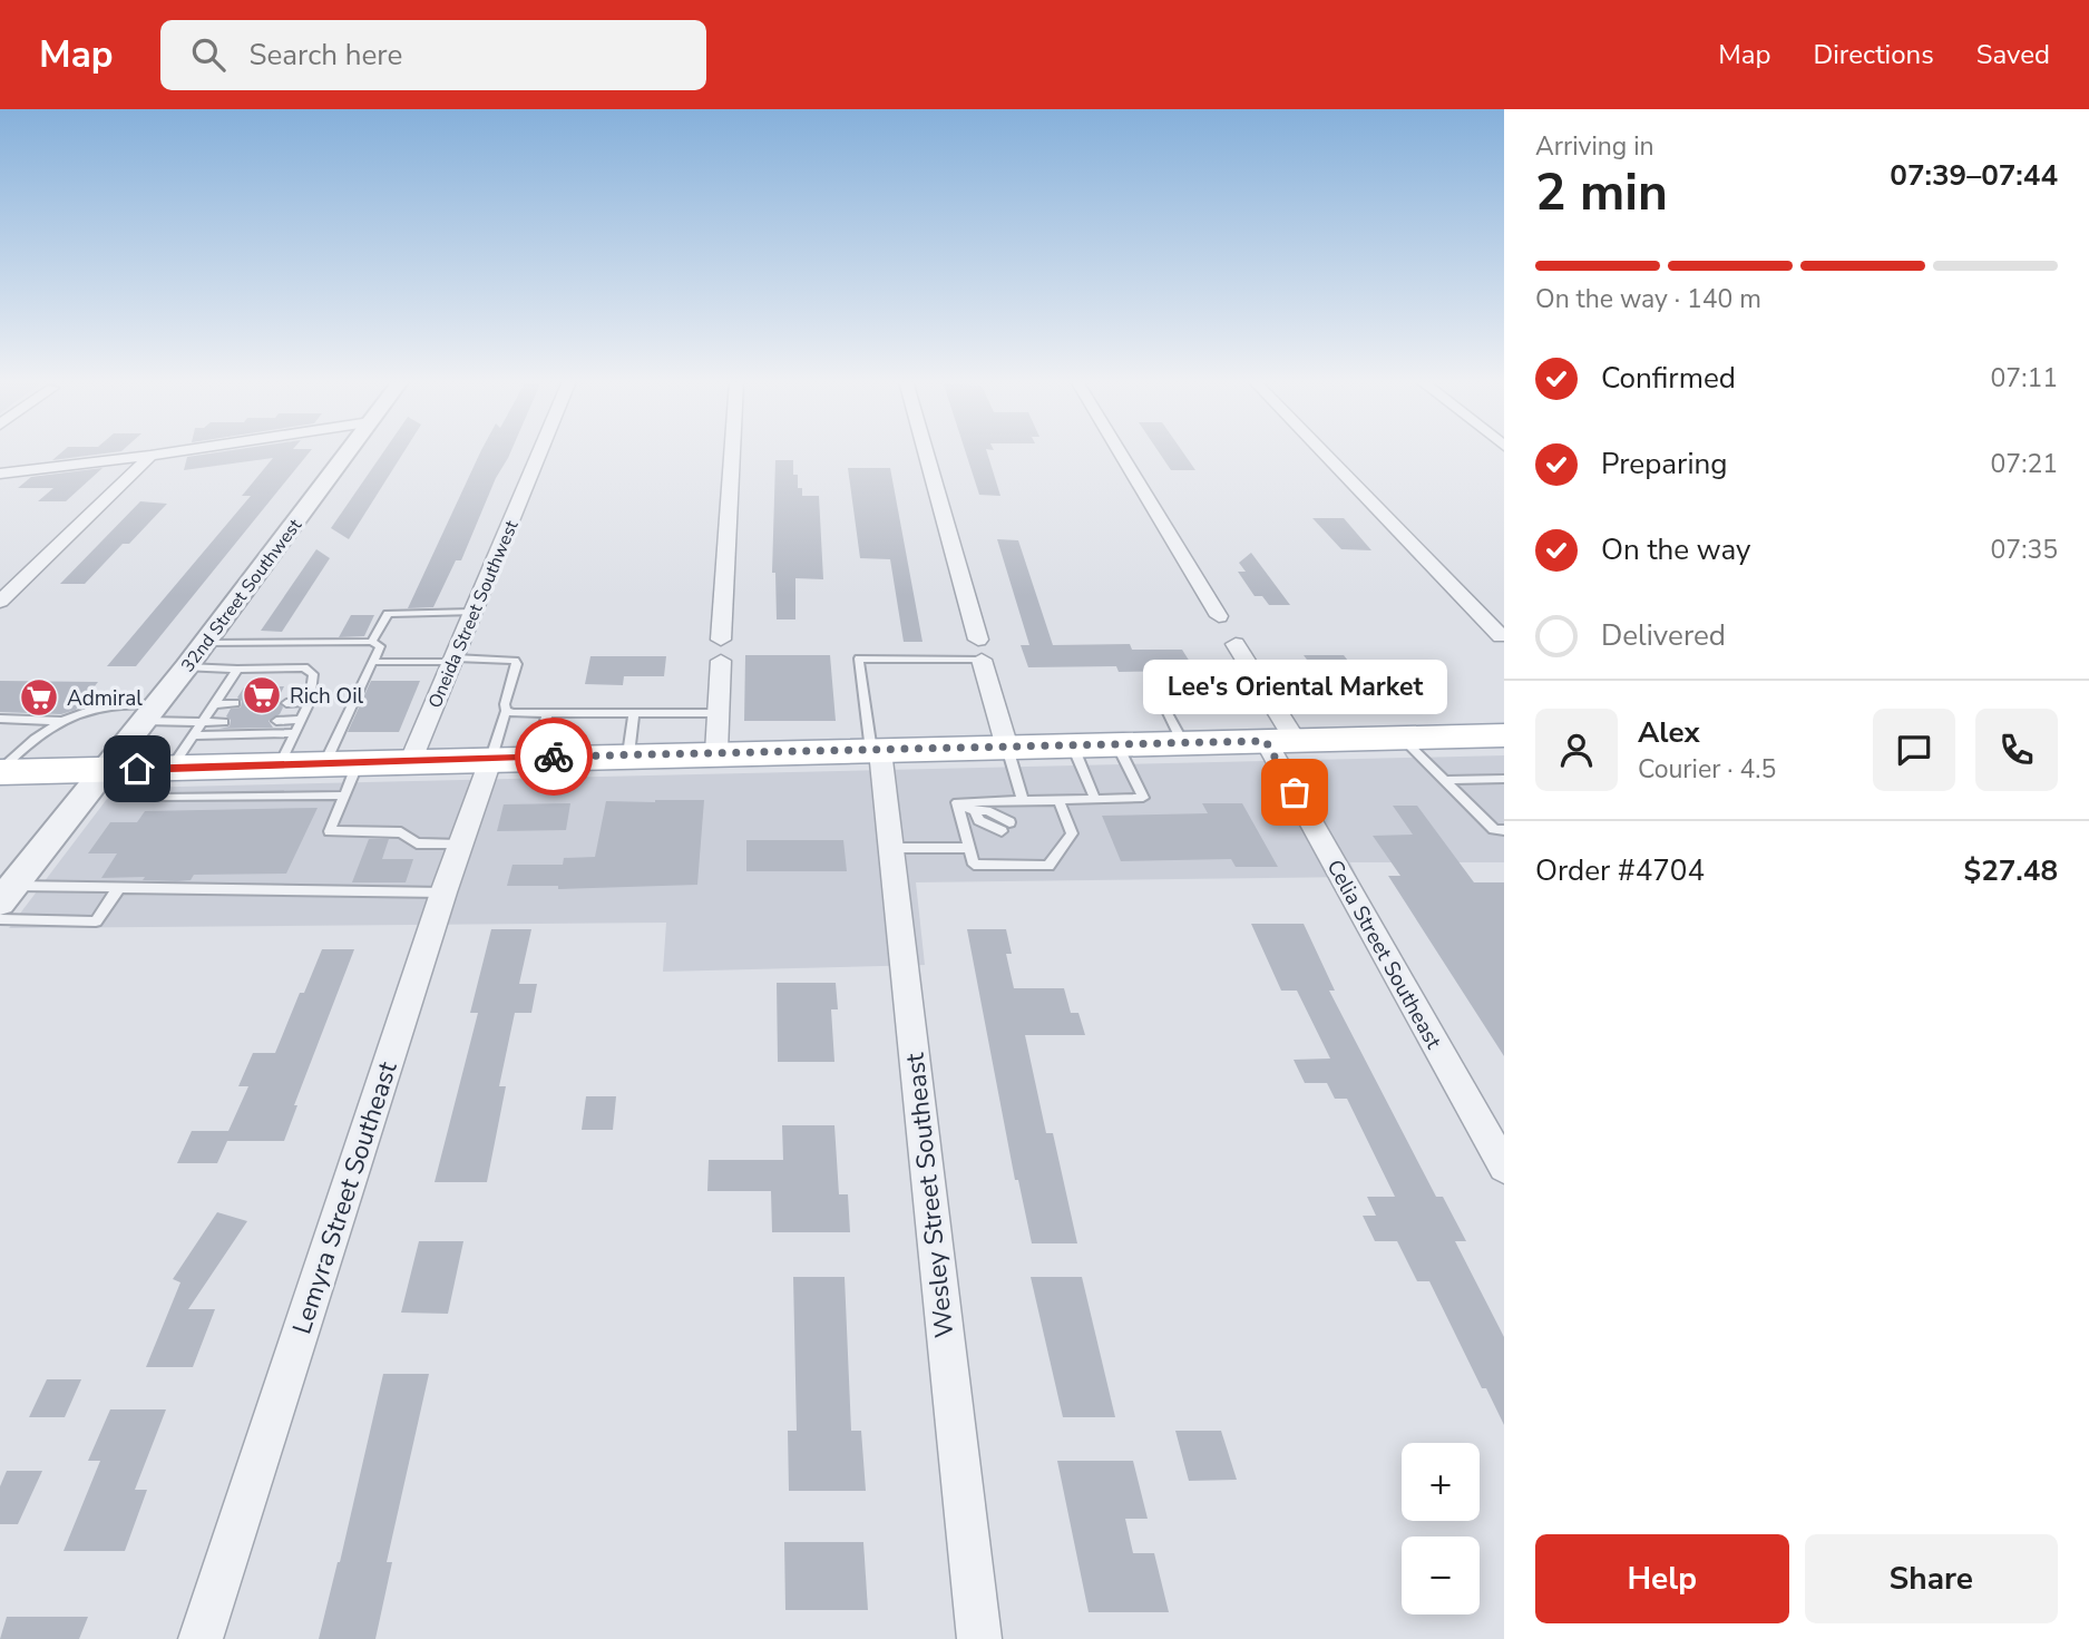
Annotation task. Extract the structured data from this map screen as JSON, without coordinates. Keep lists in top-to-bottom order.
{
  "streets": {
    "street": [
      "32nd Street Southwest",
      "Oneida Street Southwest",
      "Celia Street Southeast",
      "Wesley Street Southeast",
      "Lemyra Street Southeast"
    ]
  },
  "places": {
    "supermarket": ["Rich Oil", "Admiral"],
    "other": ["Lee's Oriental Market"]
  },
  "page": {
    "header": "Map",
    "search": "Search here",
    "nav": ["Map", "Directions", "Saved"],
    "heading": ["2 min", "Arriving in", "07:39–07:44"],
    "panel": [
      "Alex",
      "Courier · 4.5",
      "Order #4704",
      "$27.48"
    ],
    "bar": "On the way · 140 m",
    "list": [
      ["Confirmed", "07:11"],
      ["Preparing", "07:21"],
      ["On the way", "07:35"],
      "Delivered"
    ],
    "bubble": "Lee's Oriental Market",
    "map_buttons": ["+", "−"],
    "buttons": ["Help", "Share"]
  }
}
